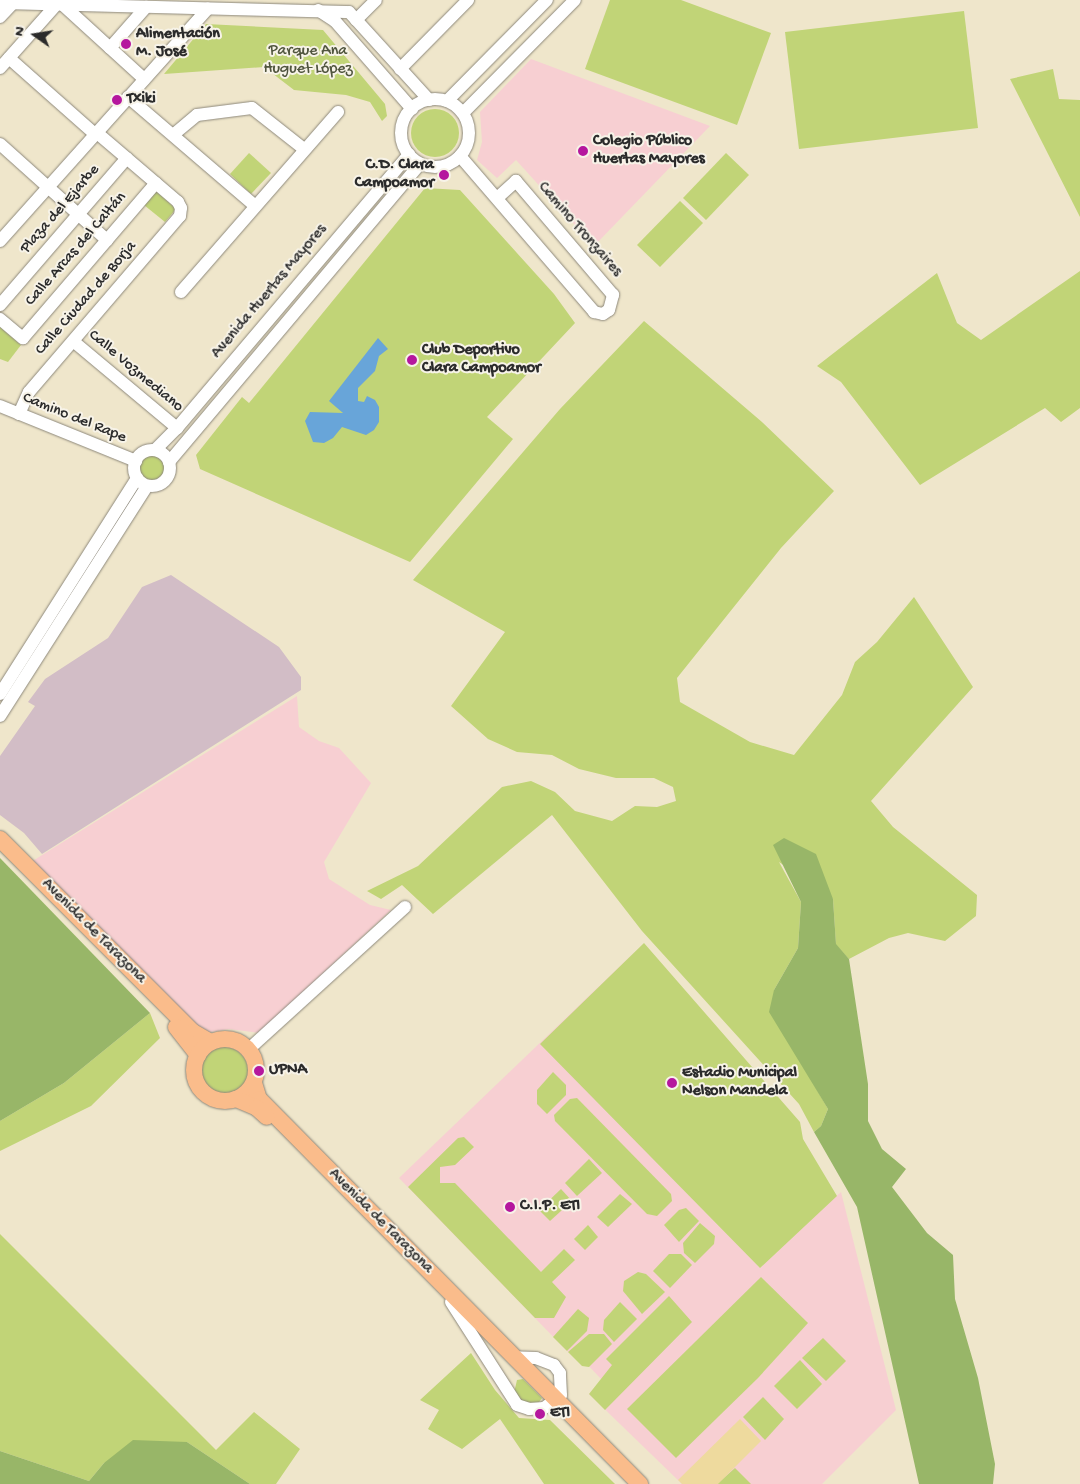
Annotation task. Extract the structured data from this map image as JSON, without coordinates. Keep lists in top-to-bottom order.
{
  "streets": {
    "main road": ["Avenida de Tarazona"],
    "street": [
      "Plaza del Ejarbe",
      "Camino Tronzaires",
      "Calle Arcas del Caltán",
      "Avenida Huertas Mayores",
      "Calle Ciudad de Borja",
      "Calle Vozmediano",
      "Camino del Rape"
    ]
  },
  "crossings": [
    ["Camino Tronzaires", "Avenida Huertas Mayores"],
    ["Calle Arcas del Caltán", "Calle Ciudad de Borja"],
    ["Avenida Huertas Mayores", "Calle Vozmediano"],
    ["Avenida Huertas Mayores", "Camino del Rape"],
    ["Calle Ciudad de Borja", "Calle Vozmediano"],
    ["Calle Ciudad de Borja", "Camino del Rape"]
  ],
  "parks": ["Parque Ana Huguet López"],
  "places": [
    "Alimentación M. José",
    "Txiki",
    "Colegio Público Huertas Mayores",
    "C.D. Clara Campoamor",
    "Club Deportivo Clara Campoamor",
    "UPNA",
    "Estadio Municipal Nelson Mandela",
    "C.I.P. ETI",
    "ETI"
  ],
  "north": "left"
}
